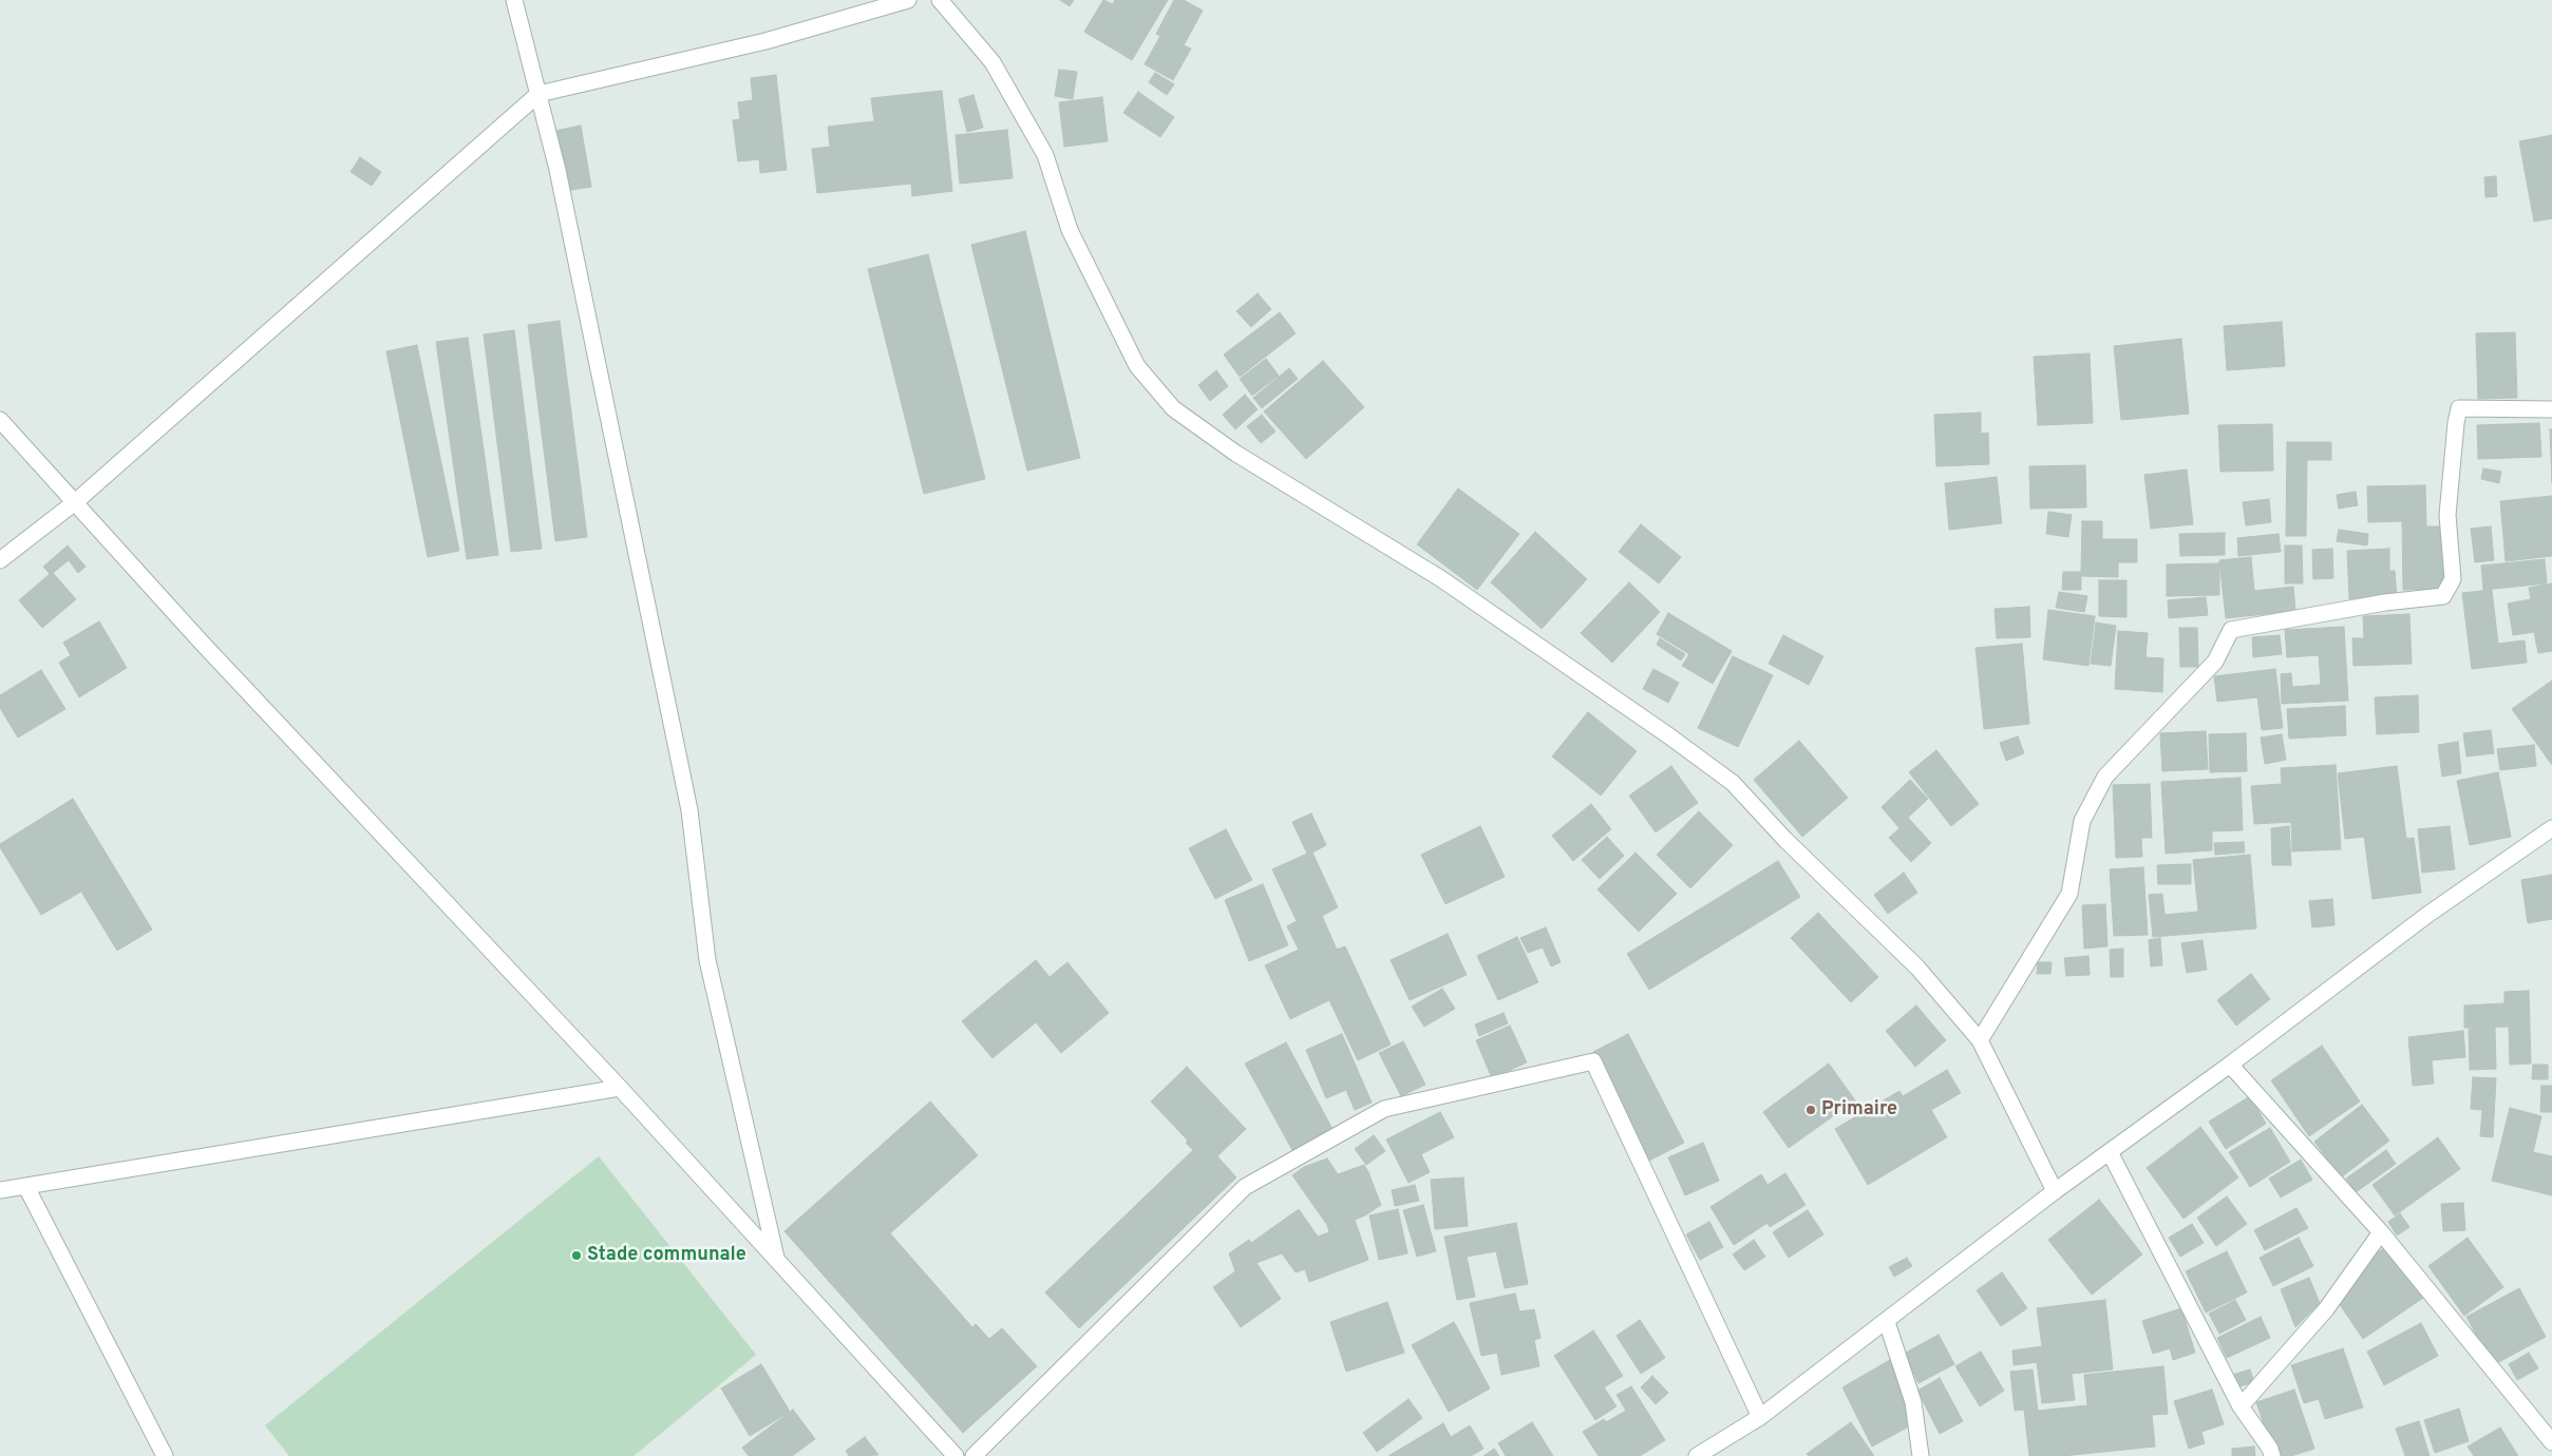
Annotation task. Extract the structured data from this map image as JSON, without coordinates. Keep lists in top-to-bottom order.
{
  "places": ["Primaire", "Stade communale"]
}
